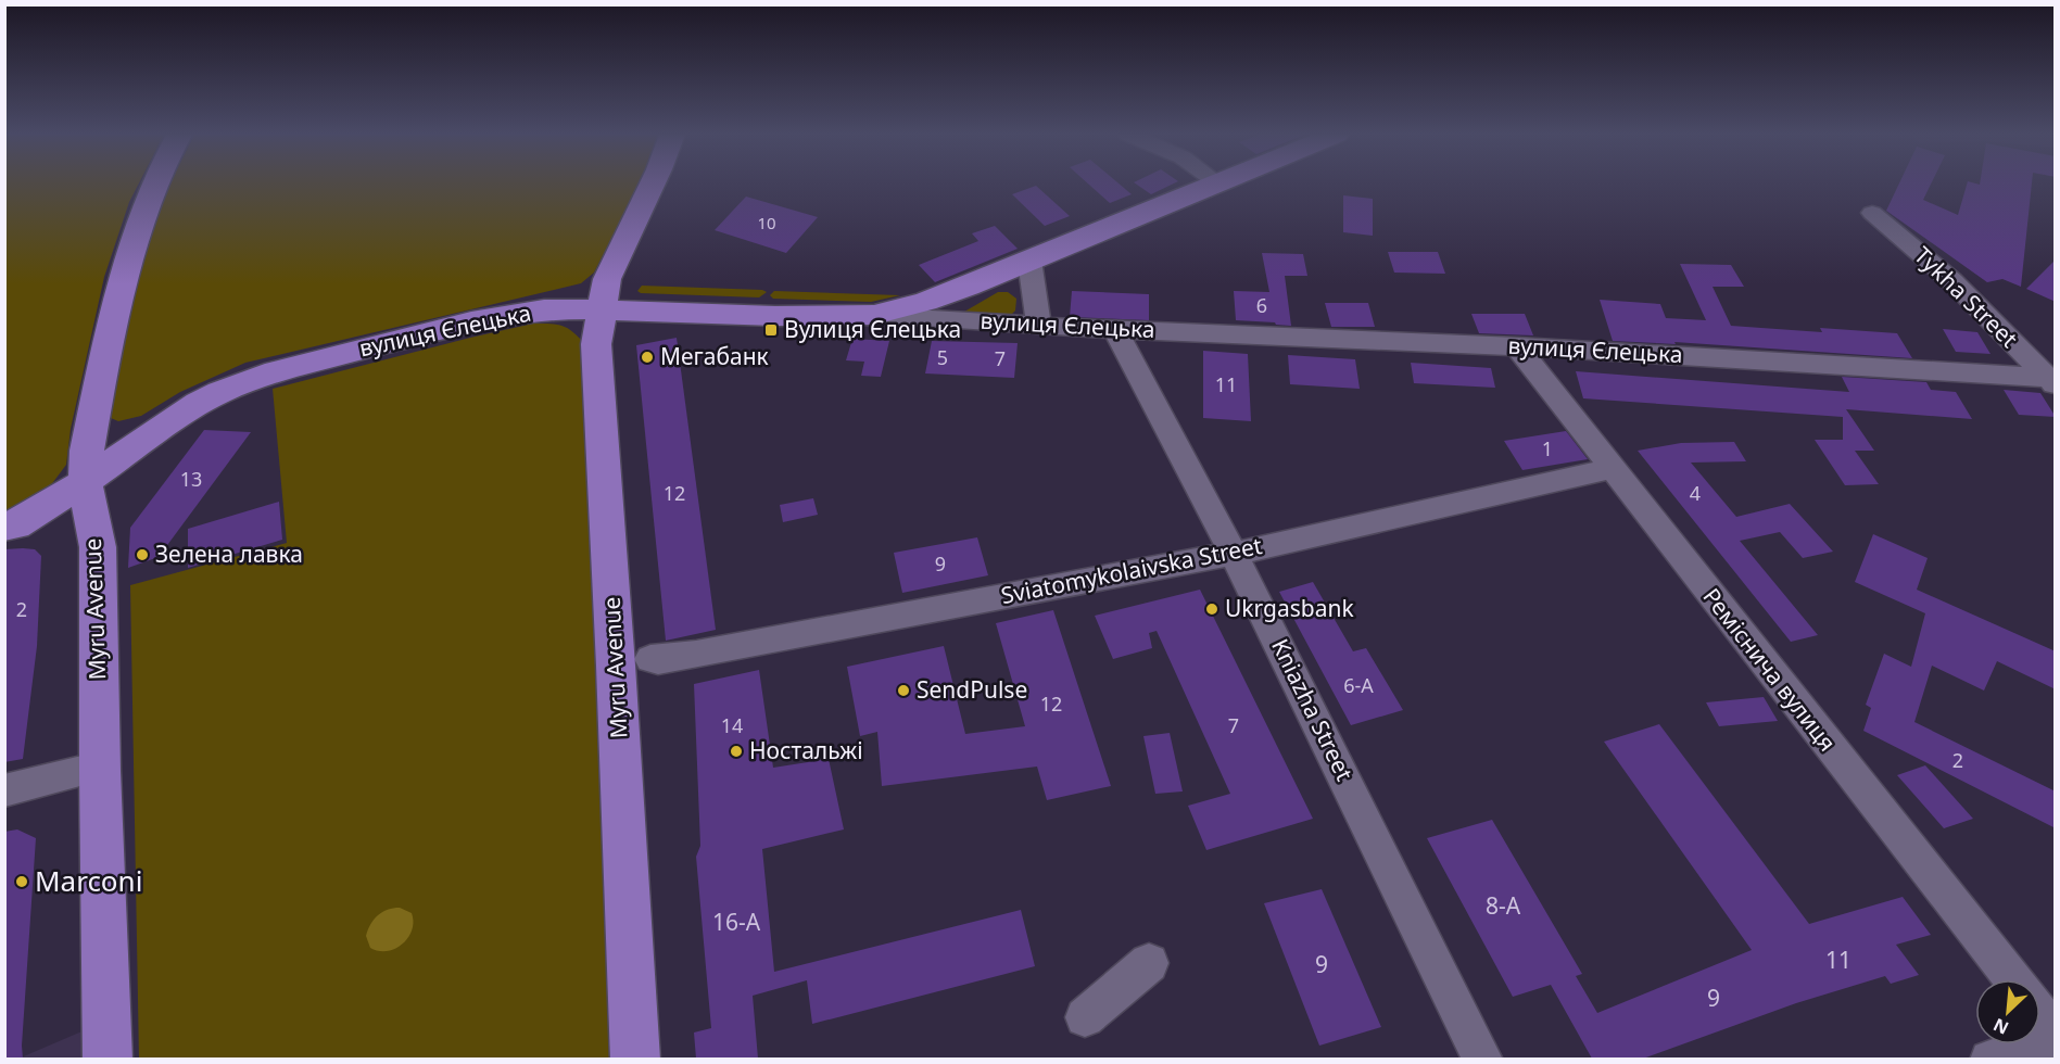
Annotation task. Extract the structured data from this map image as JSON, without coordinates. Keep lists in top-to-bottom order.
{
  "streets": {
    "main road": ["вулиця Єлецька", "Myru Avenue"],
    "street": [
      "Tykha Street",
      "Sviatomykolaivska Street",
      "Реміснича вулиця",
      "Kniazha Street"
    ]
  },
  "crossings": [
    ["Tykha Street", "вулиця Єлецька"],
    ["вулиця Єлецька", "Myru Avenue"],
    ["вулиця Єлецька", "Реміснича вулиця"],
    ["вулиця Єлецька", "Kniazha Street"],
    ["Sviatomykolaivska Street", "Реміснича вулиця"],
    ["Sviatomykolaivska Street", "Kniazha Street"]
  ],
  "places": {
    "transit": ["Вулиця Єлецька"],
    "other": [
      "Мегабанк",
      "Зелена лавка",
      "Ukrgasbank",
      "SendPulse",
      "Ностальжі",
      "Marconi"
    ]
  },
  "house_numbers": [
    "10",
    "6",
    "5",
    "7",
    "11",
    "1",
    "13",
    "12",
    "4",
    "9",
    "2",
    "6-А",
    "12",
    "14",
    "7",
    "2",
    "8-А",
    "16-А",
    "11",
    "9",
    "9"
  ],
  "north": "bottom left"
}
